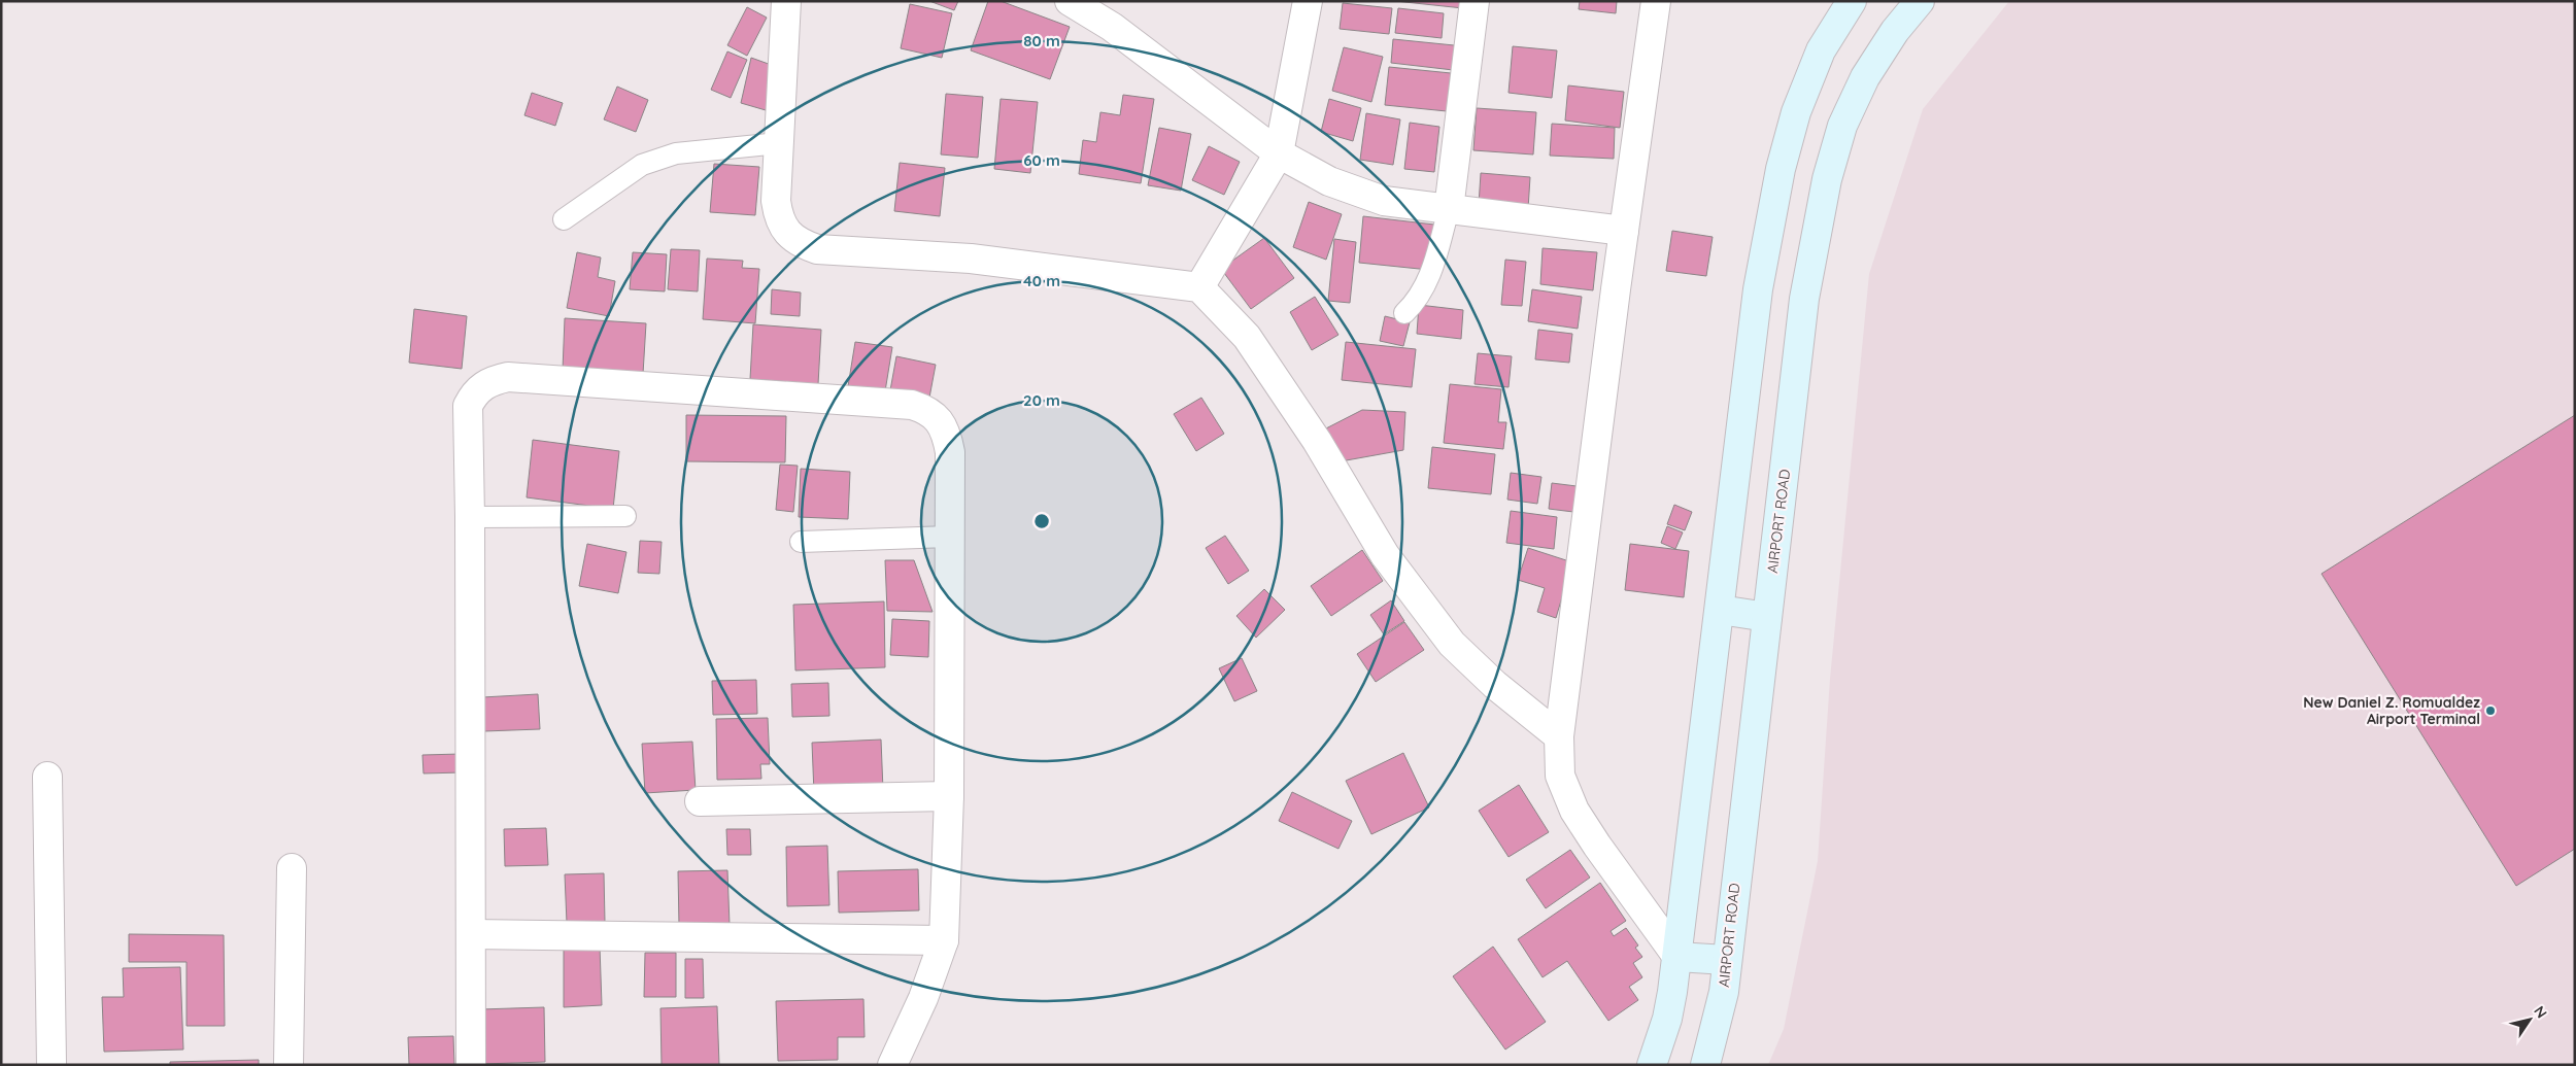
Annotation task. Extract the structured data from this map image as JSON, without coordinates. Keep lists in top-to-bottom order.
{
  "streets": {
    "main road": ["AIRPORT ROAD"]
  },
  "places": ["New Daniel Z. Romualdez Airport Terminal"],
  "north": "top right",
  "rings": [
    "80 m",
    "60 m",
    "40 m",
    "20 m"
  ]
}
